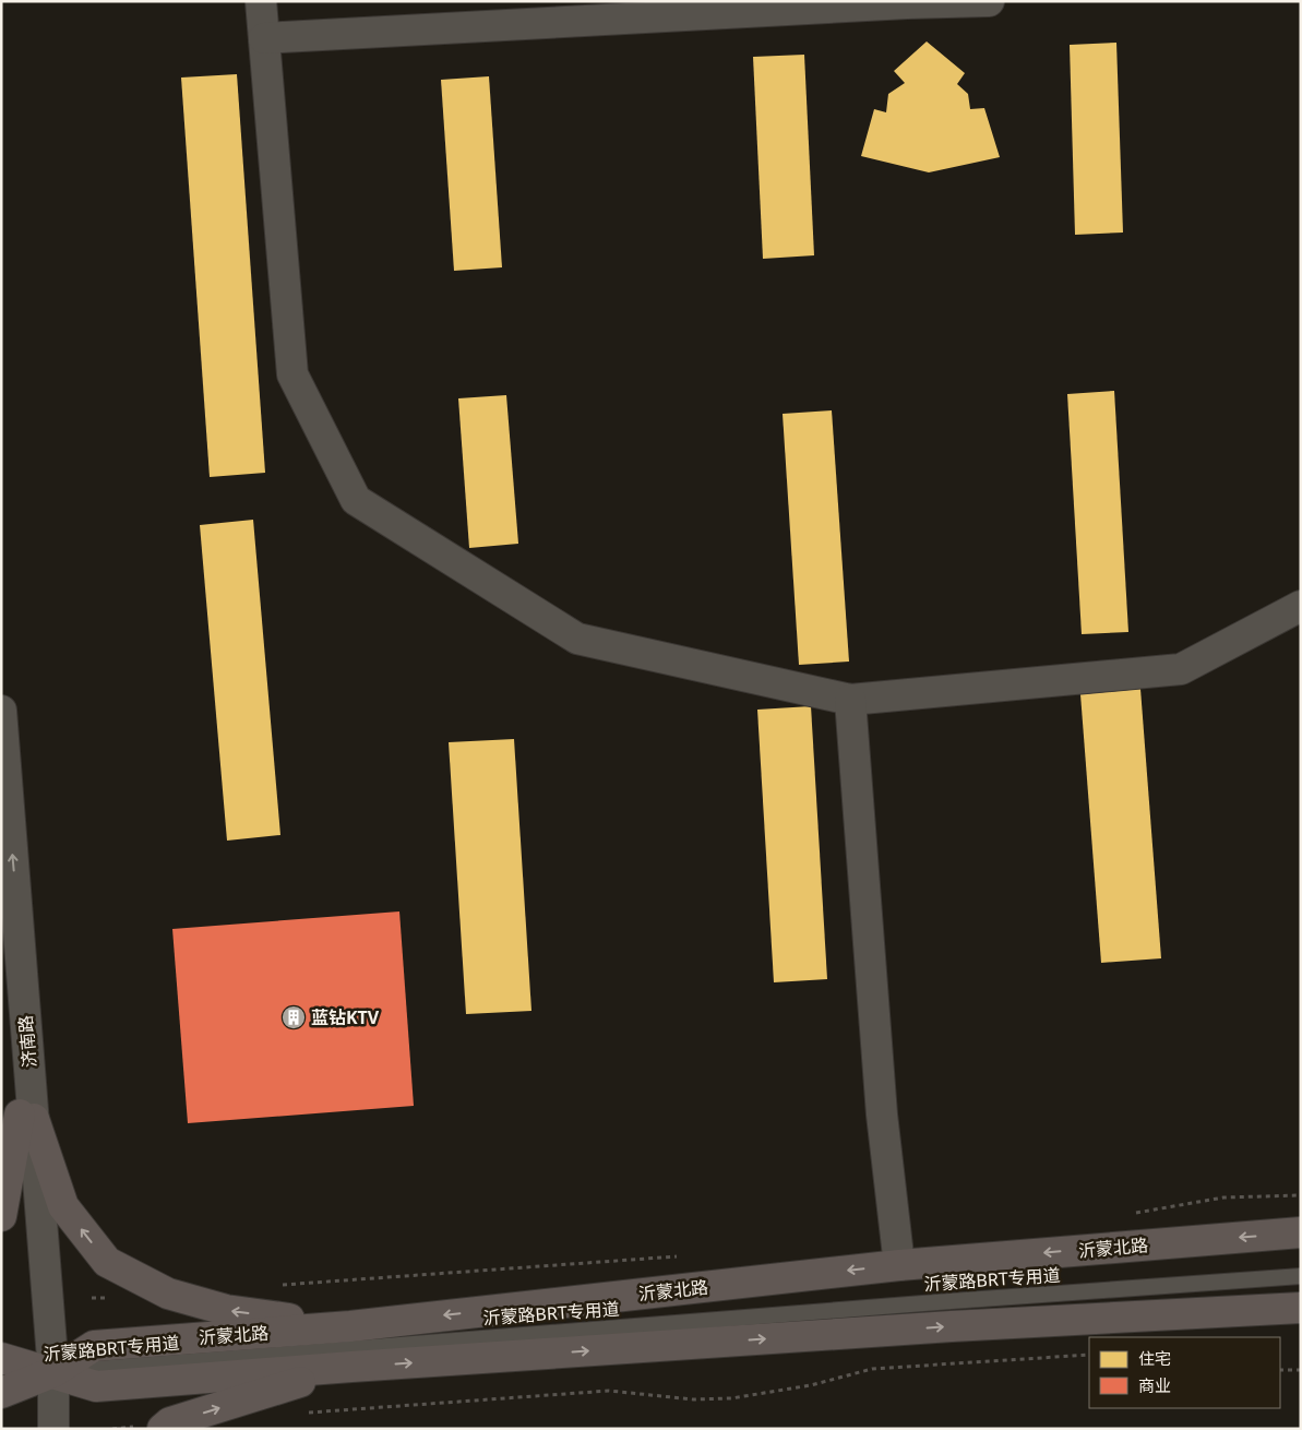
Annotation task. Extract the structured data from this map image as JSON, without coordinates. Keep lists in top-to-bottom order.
{
  "streets": {
    "main road": ["沂蒙北路"],
    "street": ["济南路"],
    "lane": ["沂蒙路BRT专用道"]
  },
  "crossings": [
    ["济南路", "沂蒙北路"],
    ["济南路", "沂蒙路BRT专用道"],
    ["沂蒙北路", "沂蒙路BRT专用道"]
  ],
  "places": {
    "building": ["蓝钻KTV"]
  },
  "legend": ["住宅", "商业"]
}
